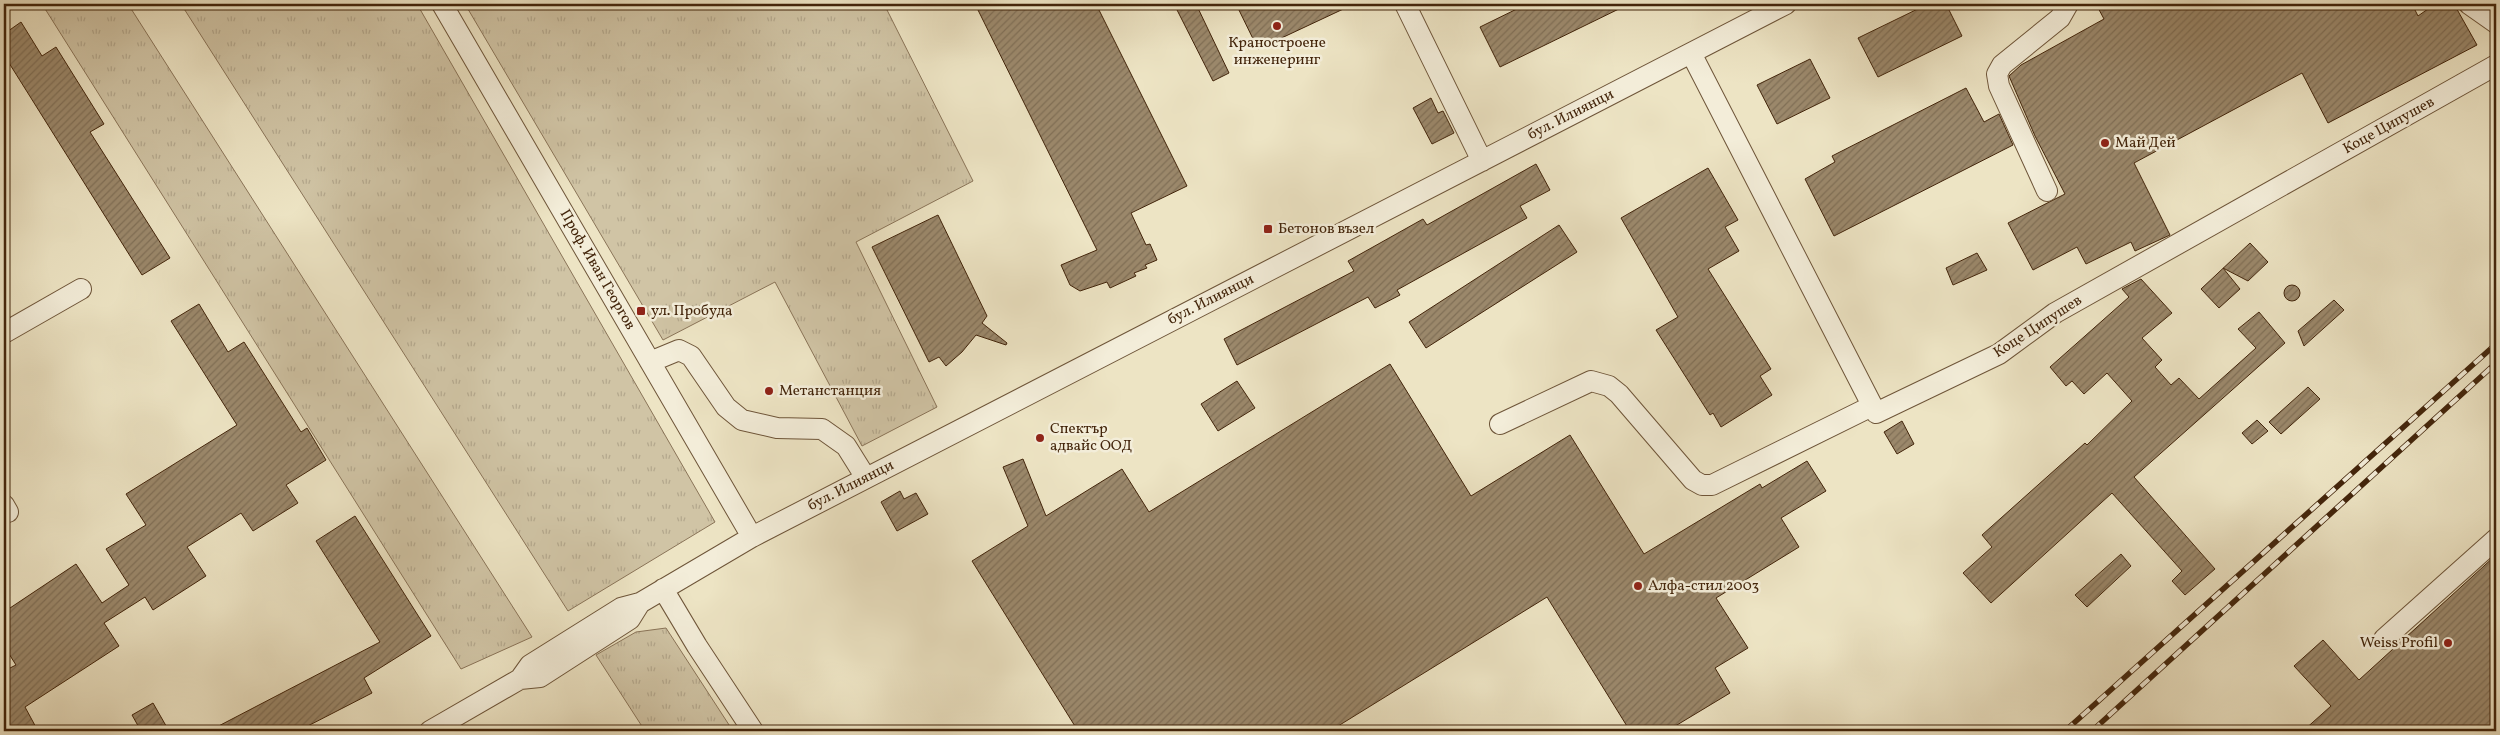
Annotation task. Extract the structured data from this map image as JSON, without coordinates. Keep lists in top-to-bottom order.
{
  "streets": {
    "street": ["бул. Илиянци", "Коце Ципушев", "Проф. Иван Георгов"]
  },
  "crossings": [
    ["бул. Илиянци", "Проф. Иван Георгов"]
  ],
  "places": {
    "other": [
      "Краностроене инженеринг",
      "Май Дей",
      "Метанстанция",
      "Спектър адвайс ООД",
      "Алфа-стил 2003",
      "Weiss Profil"
    ],
    "transit": ["Бетонов възел", "ул. Пробуда"]
  }
}
